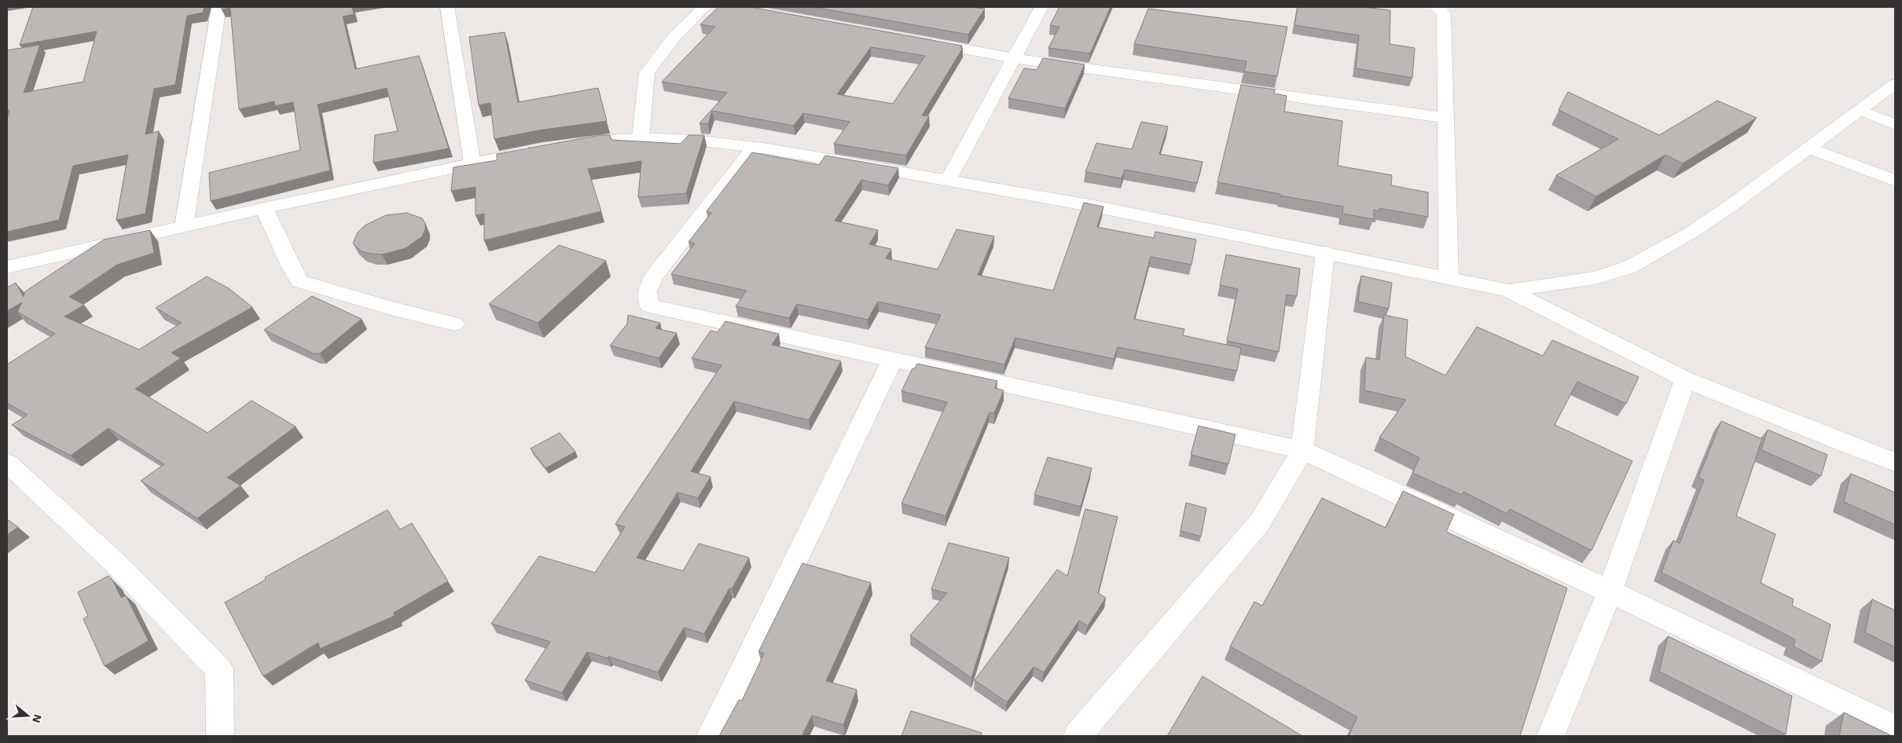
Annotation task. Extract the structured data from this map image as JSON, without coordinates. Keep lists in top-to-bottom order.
{
  "north": "right"
}
